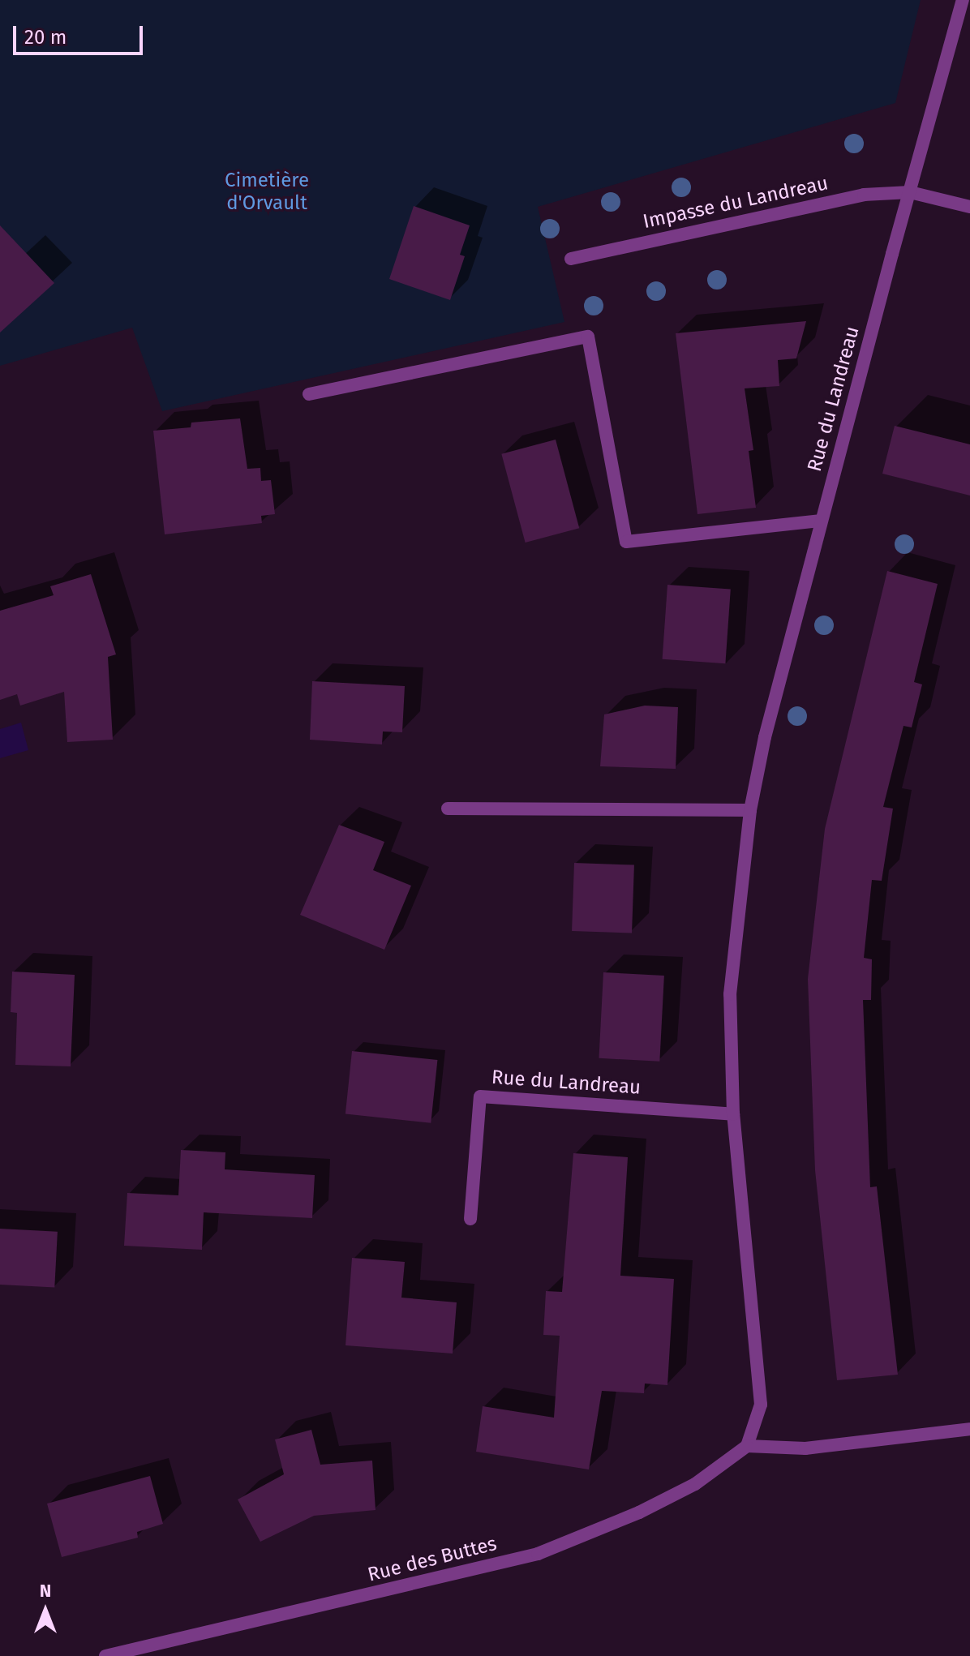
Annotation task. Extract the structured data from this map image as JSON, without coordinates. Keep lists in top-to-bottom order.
{
  "streets": {
    "street": ["Impasse du Landreau", "Rue du Landreau", "Rue des Buttes"]
  },
  "crossings": [
    ["Impasse du Landreau", "Rue du Landreau"],
    ["Rue du Landreau", "Rue des Buttes"]
  ],
  "parks": ["Cimetière d'Orvault"],
  "scale_bar": "20 m",
  "north": "top"
}
